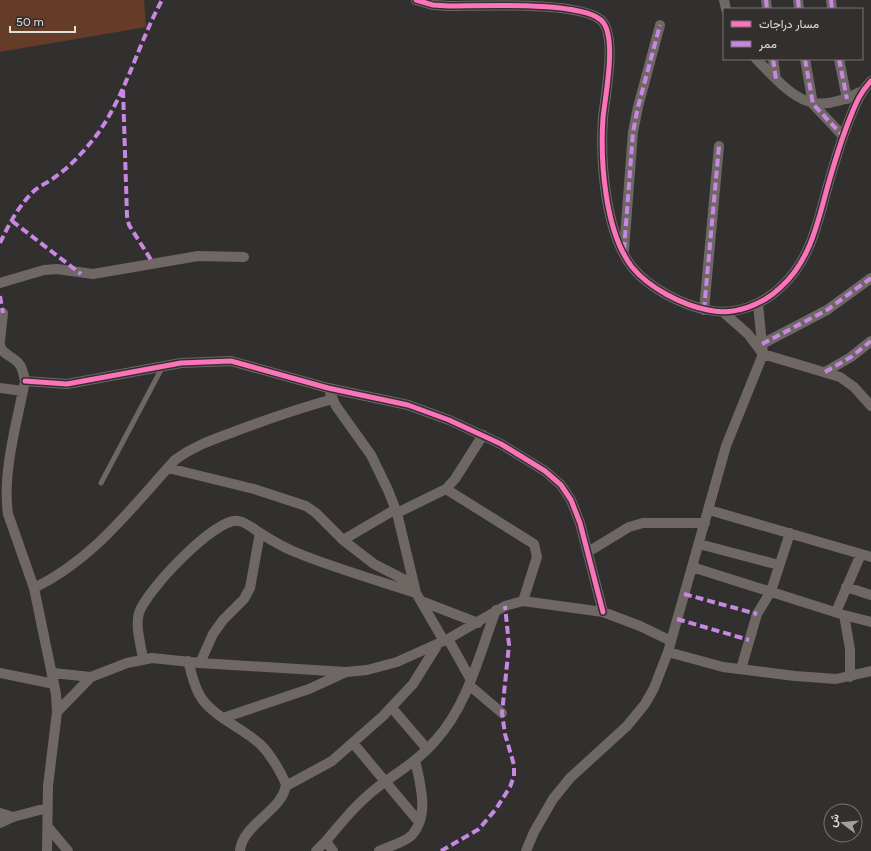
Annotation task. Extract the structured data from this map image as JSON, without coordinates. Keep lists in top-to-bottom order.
{
  "legend": ["مسار دراجات", "ممر"],
  "scale_bar": "50 m",
  "north": "left"
}
